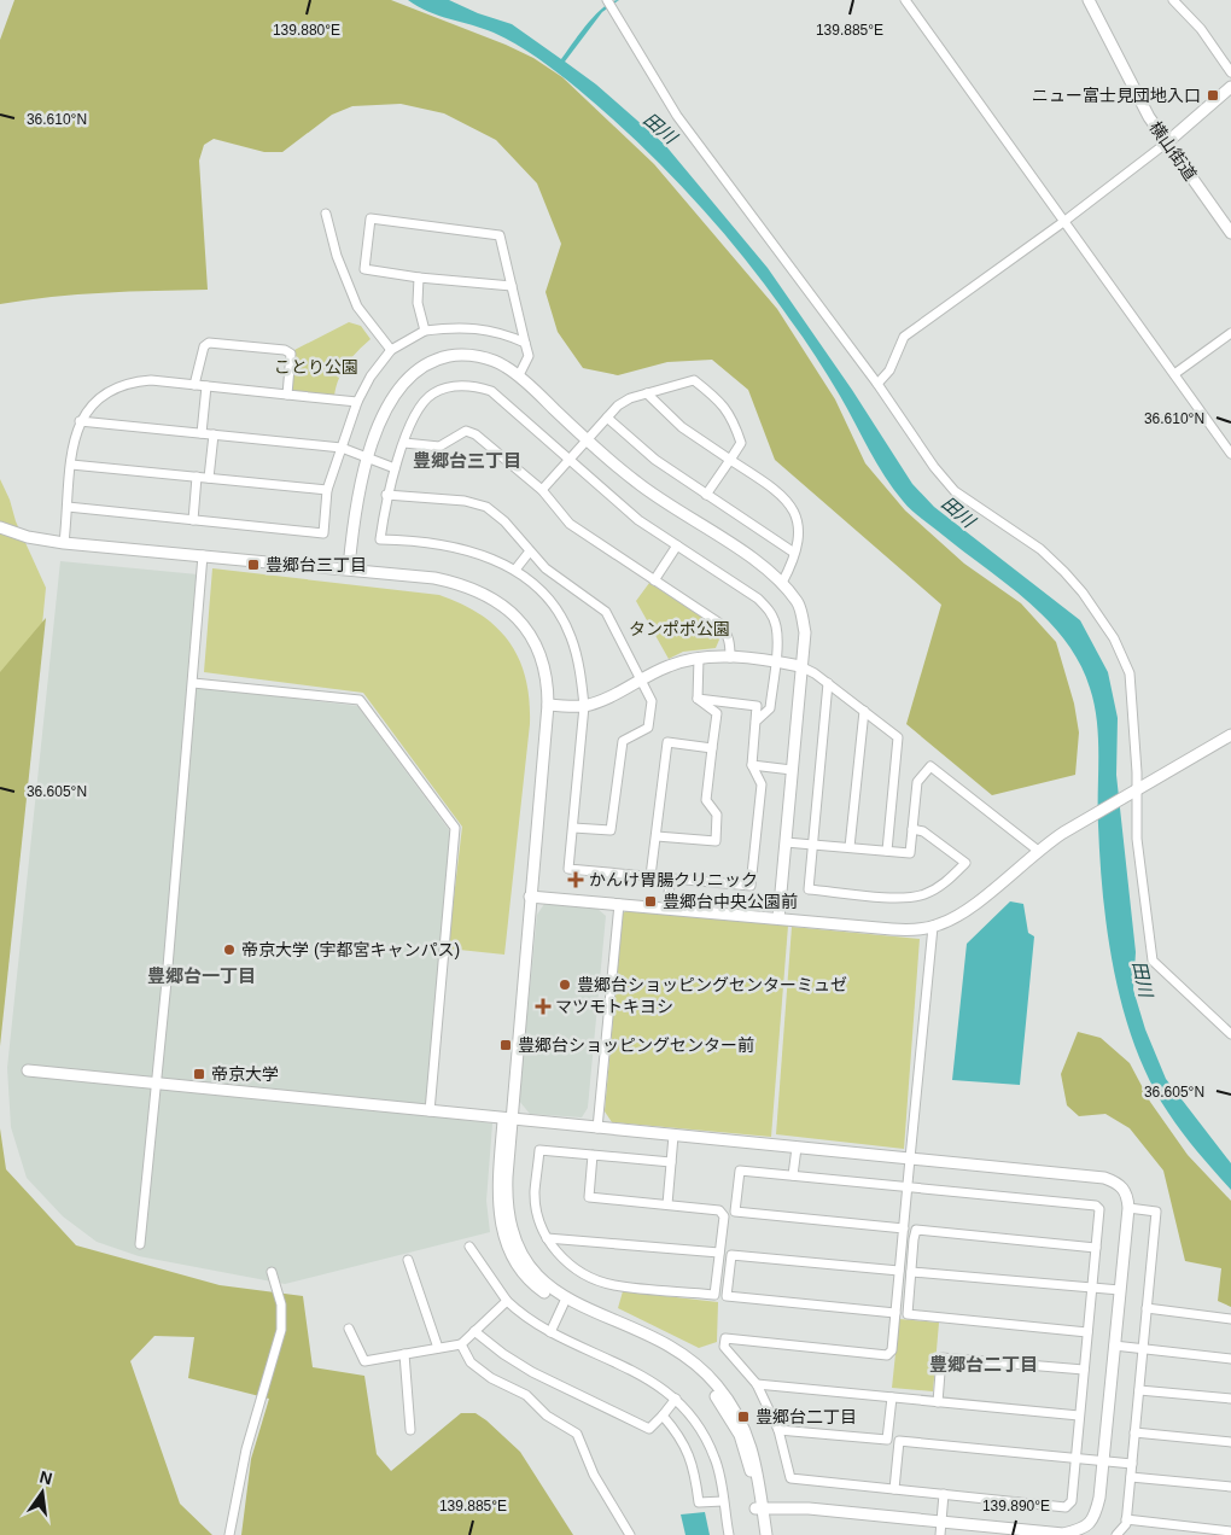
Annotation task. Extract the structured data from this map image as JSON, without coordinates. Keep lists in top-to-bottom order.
{
  "streets": {
    "street": ["横山街道"]
  },
  "districts": ["豊郷台三丁目", "豊郷台一丁目", "豊郷台二丁目"],
  "water": ["田川"],
  "parks": ["ことり公園", "タンポポ公園"],
  "places": {
    "transit": [
      "ニュー富士見団地入口",
      "豊郷台三丁目",
      "豊郷台中央公園前",
      "豊郷台ショッピングセンター前",
      "帝京大学",
      "豊郷台二丁目"
    ],
    "health": ["かんけ胃腸クリニック", "マツモトキヨシ"],
    "other": ["帝京大学 (宇都宮キャンパス)", "豊郷台ショッピングセンターミュゼ"]
  },
  "north": "top",
  "coordinates": [
    "139.880°E",
    "139.885°E",
    "36.610°N",
    "36.605°N",
    "139.890°E"
  ]
}
